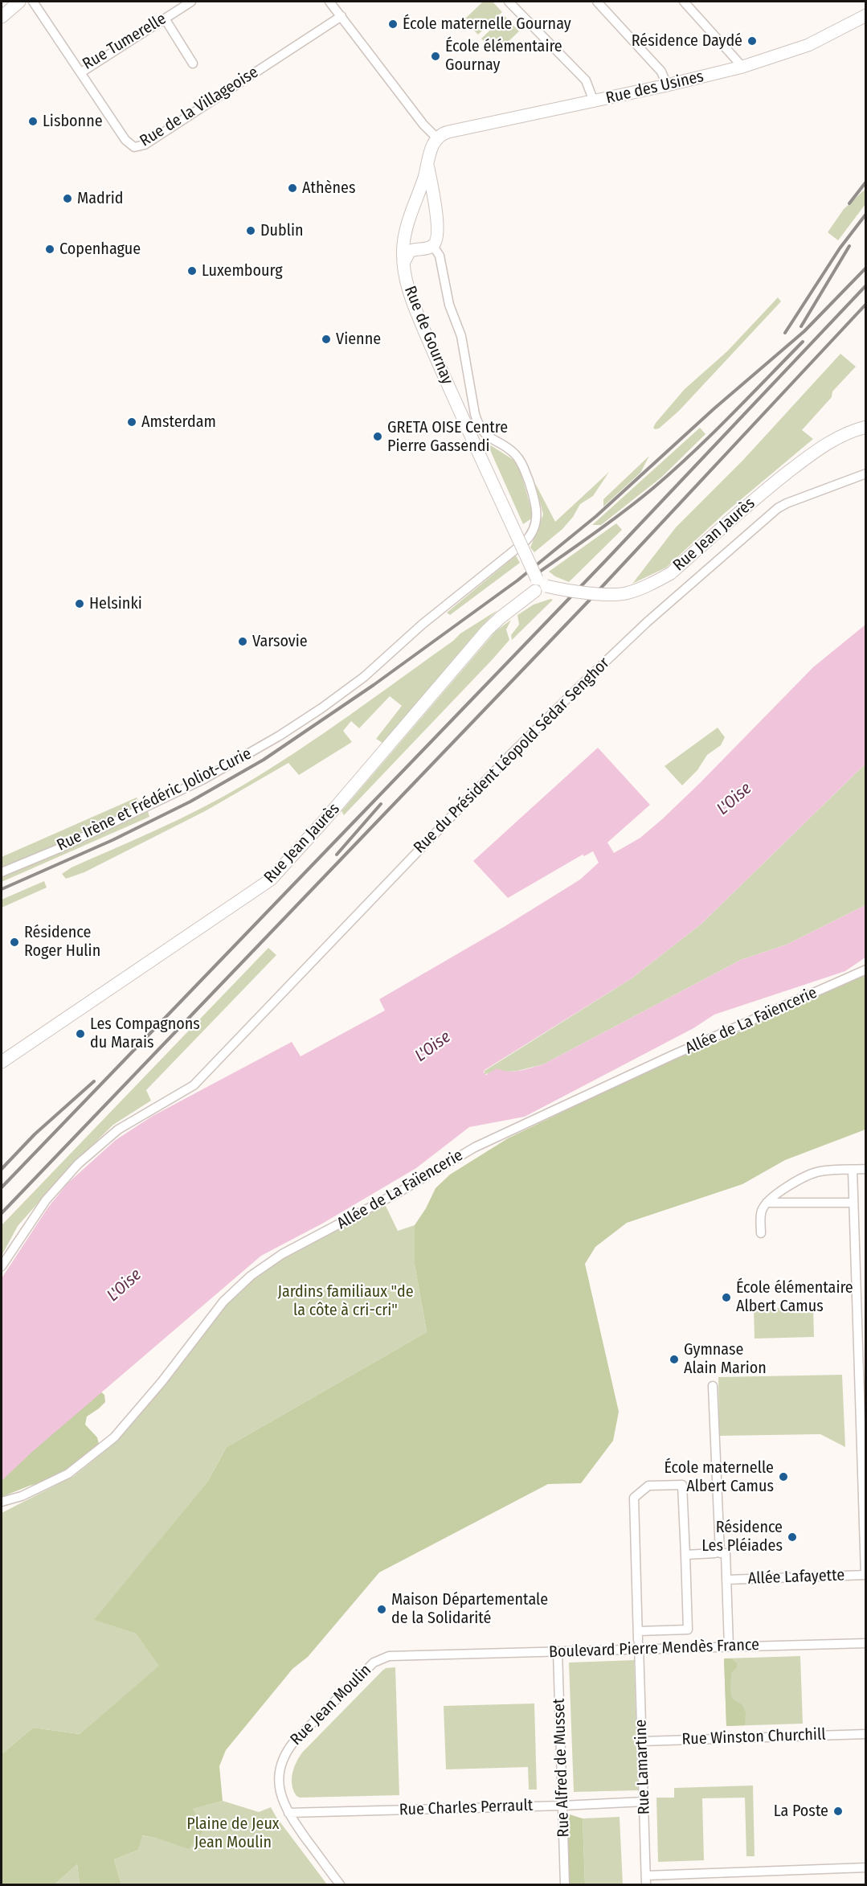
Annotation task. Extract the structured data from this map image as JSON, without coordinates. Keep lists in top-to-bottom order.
{
  "streets": {
    "street": [
      "Rue Tumerelle",
      "Rue des Usines",
      "Rue de la Villageoise",
      "Rue de Gournay",
      "Rue Jean Jaurès",
      "Rue du Président Léopold Sédar Senghor",
      "Rue Irène et Frédéric Joliot-Curie",
      "Allée de La Faïencerie",
      "Allée Lafayette",
      "Boulevard Pierre Mendès France",
      "Rue Jean Moulin",
      "Rue Winston Churchill",
      "Rue Lamartine",
      "Rue Alfred de Musset",
      "Rue Charles Perrault"
    ]
  },
  "crossings": [
    ["Rue Tumerelle", "Rue de la Villageoise"],
    ["Rue des Usines", "Rue de Gournay"],
    ["Rue de Gournay", "Rue Jean Jaurès"],
    ["Boulevard Pierre Mendès France", "Rue Jean Moulin"],
    ["Boulevard Pierre Mendès France", "Rue Lamartine"],
    ["Boulevard Pierre Mendès France", "Rue Alfred de Musset"],
    ["Rue Jean Moulin", "Rue Charles Perrault"],
    ["Rue Winston Churchill", "Rue Lamartine"],
    ["Rue Lamartine", "Rue Charles Perrault"],
    ["Rue Alfred de Musset", "Rue Charles Perrault"]
  ],
  "water": ["L'Oise"],
  "parks": ["Jardins familiaux \"de la côte à cri-cri\"", "Plaine de Jeux Jean Moulin"],
  "places": [
    "École maternelle Gournay",
    "Résidence Daydé",
    "École élémentaire Gournay",
    "Lisbonne",
    "Athènes",
    "Madrid",
    "Dublin",
    "Copenhague",
    "Luxembourg",
    "Vienne",
    "Amsterdam",
    "GRETA OISE Centre Pierre Gassendi",
    "Helsinki",
    "Varsovie",
    "Résidence Roger Hulin",
    "Les Compagnons du Marais",
    "École élémentaire Albert Camus",
    "Gymnase Alain Marion",
    "École maternelle Albert Camus",
    "Résidence Les Pléiades",
    "Maison Départementale de la Solidarité",
    "La Poste"
  ]
}
